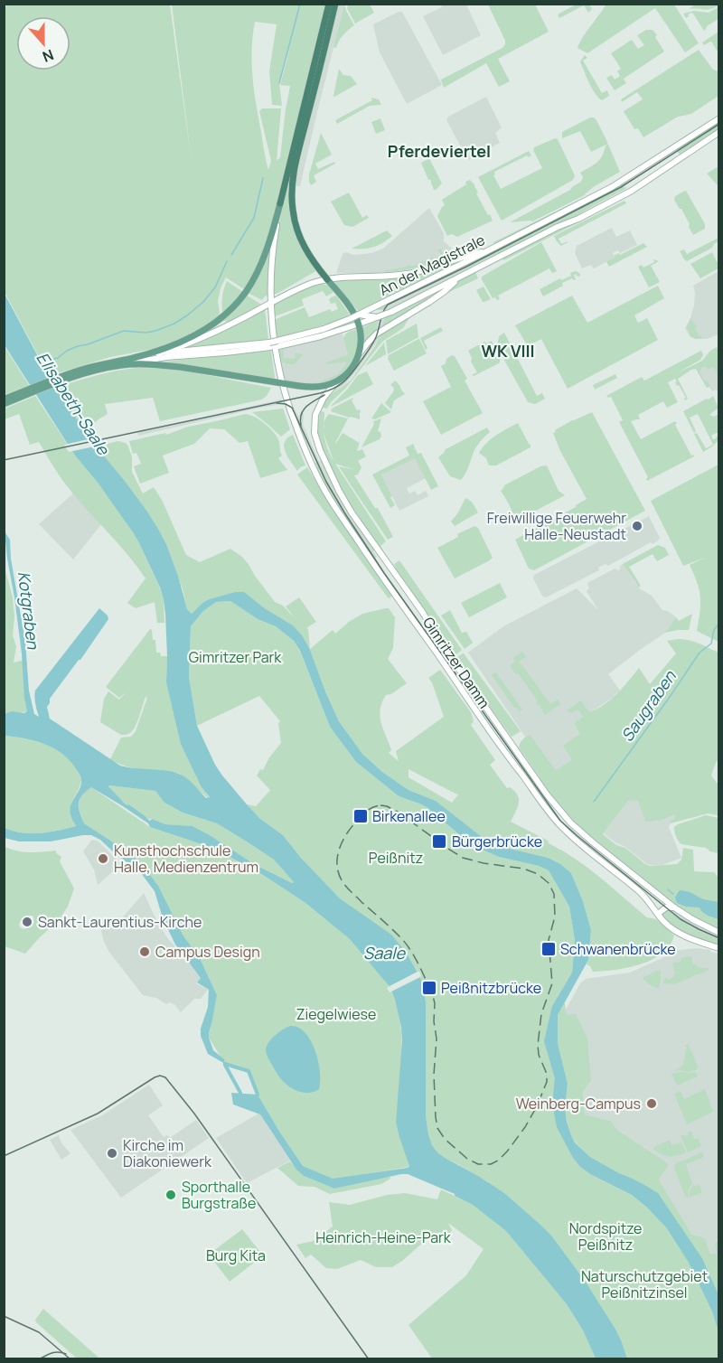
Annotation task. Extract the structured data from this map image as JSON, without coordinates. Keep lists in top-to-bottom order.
{
  "streets": {
    "main road": ["An der Magistrale", "Gimritzer Damm"]
  },
  "crossings": [
    ["An der Magistrale", "Gimritzer Damm"]
  ],
  "districts": ["Pferdeviertel", "WK VIII"],
  "water": [
    "Elisabeth-Saale",
    "Kotgraben",
    "Saugraben",
    "Saale"
  ],
  "parks": [
    "Gimritzer Park",
    "Peißnitz",
    "Ziegelwiese",
    "Nordspitze Peißnitz",
    "Heinrich-Heine-Park",
    "Burg Kita",
    "Naturschutzgebiet Peißnitzinsel"
  ],
  "places": {
    "other": [
      "Freiwillige Feuerwehr Halle-Neustadt",
      "Kunsthochschule Halle, Medienzentrum",
      "Sankt-Laurentius-Kirche",
      "Campus Design",
      "Weinberg-Campus",
      "Kirche im Diakoniewerk",
      "Sporthalle Burgstraße"
    ],
    "transit": [
      "Birkenallee",
      "Bürgerbrücke",
      "Schwanenbrücke",
      "Peißnitzbrücke"
    ]
  },
  "north": "bottom"
}
